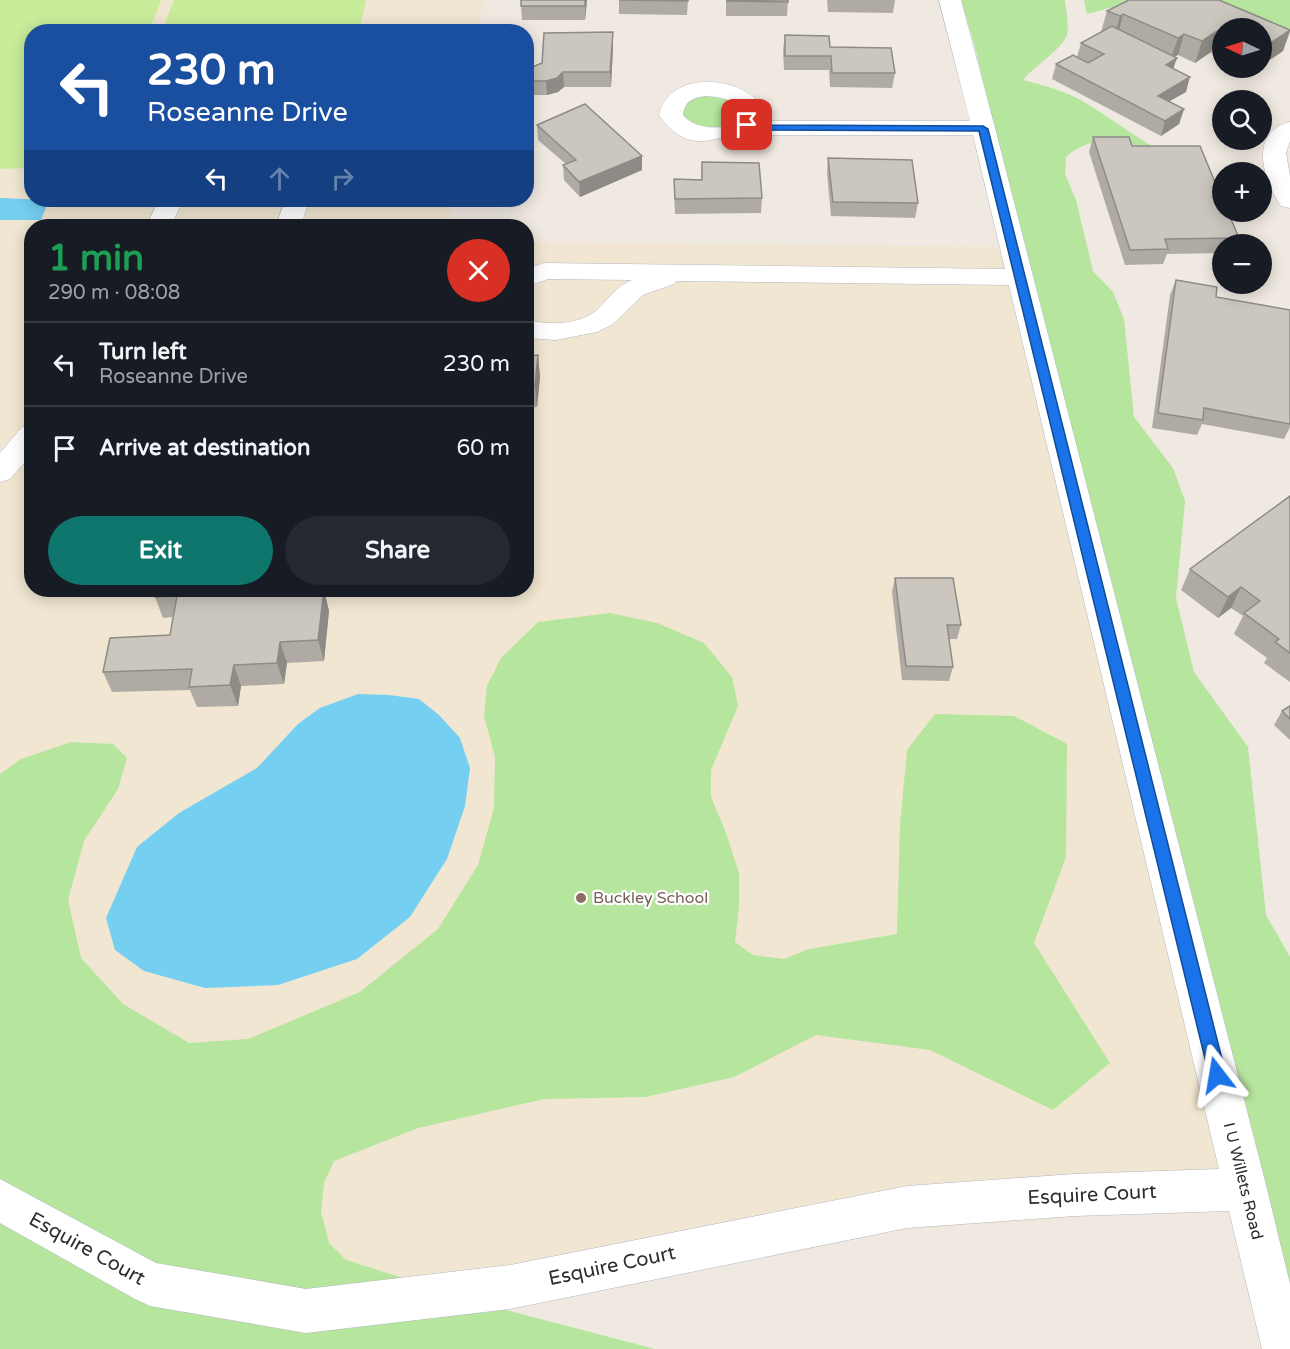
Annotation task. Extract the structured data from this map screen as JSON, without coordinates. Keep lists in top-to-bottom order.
{
  "streets": {
    "street": ["I U Willets Road", "Esquire Court"]
  },
  "crossings": [
    ["I U Willets Road", "Esquire Court"]
  ],
  "places": ["Buckley School"],
  "north": "left",
  "page": {
    "map_buttons": ["+", "−"],
    "turn": ["230 m", "Roseanne Drive"],
    "heading": ["1 min", "290 m · 08:08"],
    "list": [
      {
        "name": "Turn left",
        "note": "Roseanne Drive",
        "value": "230 m"
      },
      {
        "name": "Arrive at destination",
        "value": "60 m"
      }
    ],
    "buttons": ["Exit", "Share"]
  }
}
